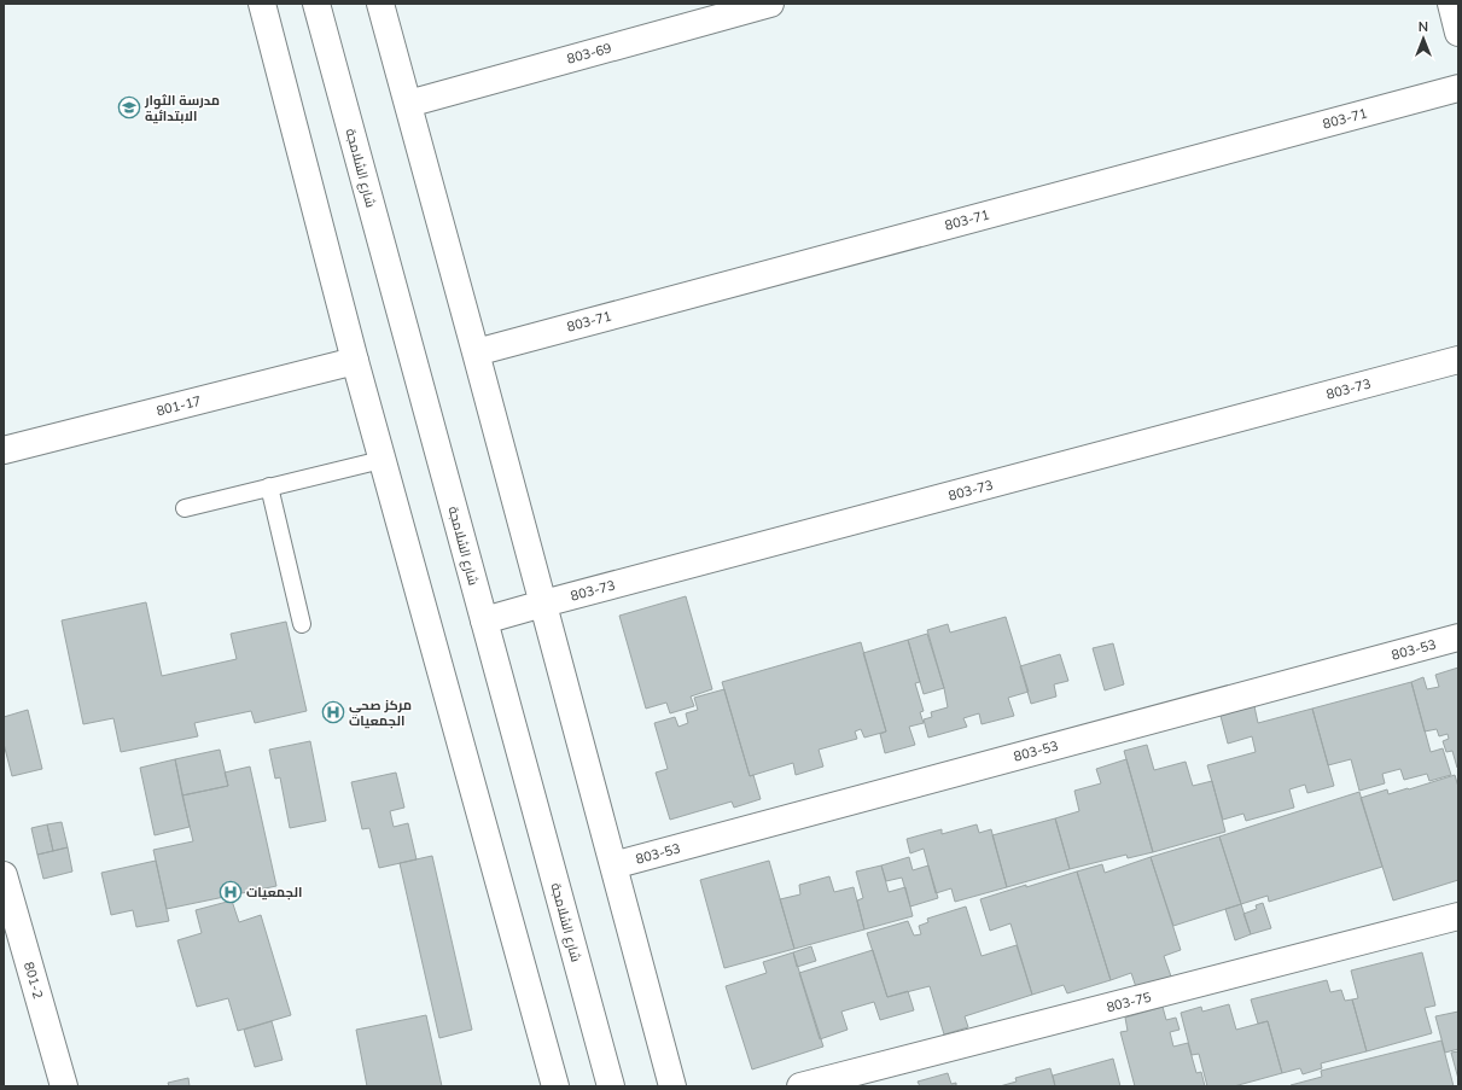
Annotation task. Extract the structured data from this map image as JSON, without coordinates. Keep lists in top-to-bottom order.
{
  "streets": {
    "street": [
      "803-69",
      "803-71",
      "شارع الشلامجة",
      "803-73",
      "801-17",
      "803-53",
      "801-2",
      "803-75"
    ]
  },
  "crossings": [
    ["شارع الشلامجة", "803-73"]
  ],
  "places": {
    "school or university": ["مدرسة الثوار الابتدائية"],
    "hospital": ["مركز صحي الجمعيات", "الجمعيات"]
  },
  "north": "top"
}
